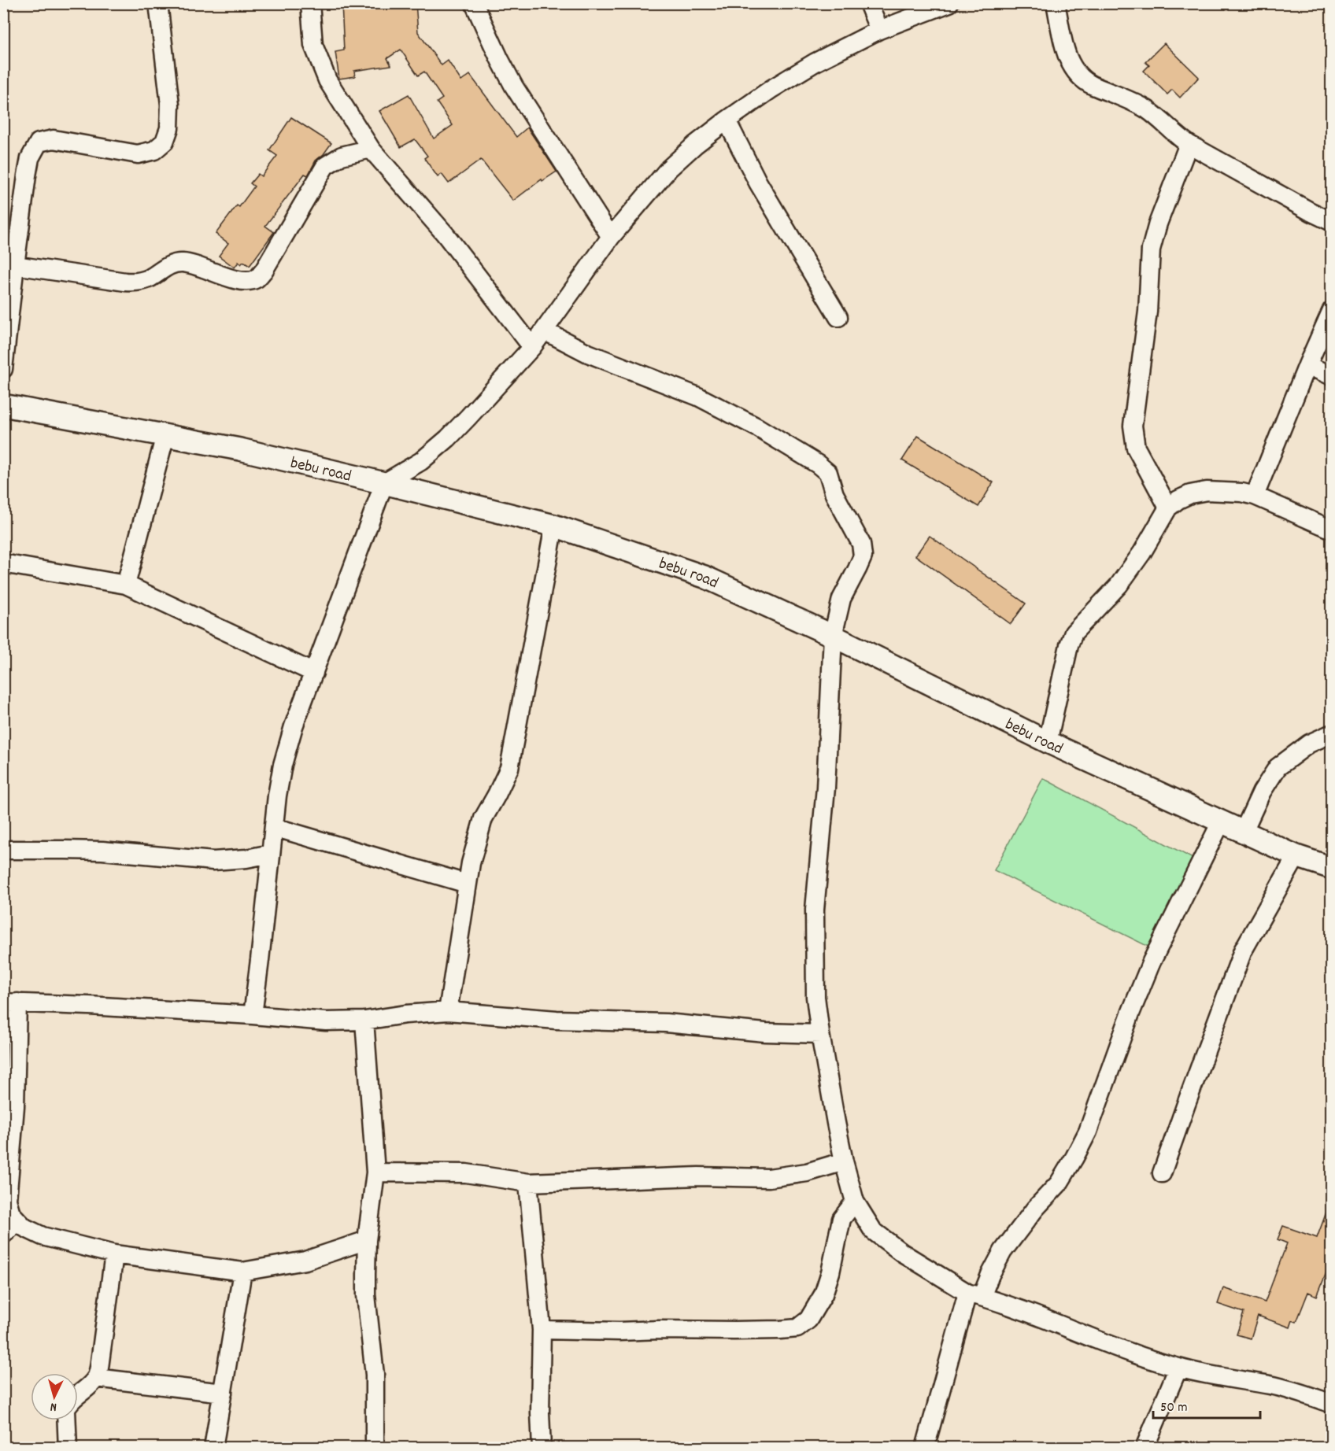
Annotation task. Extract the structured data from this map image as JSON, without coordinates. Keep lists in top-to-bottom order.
{
  "streets": {
    "street": ["bebu road"]
  },
  "scale_bar": "50 m",
  "north": "bottom"
}
